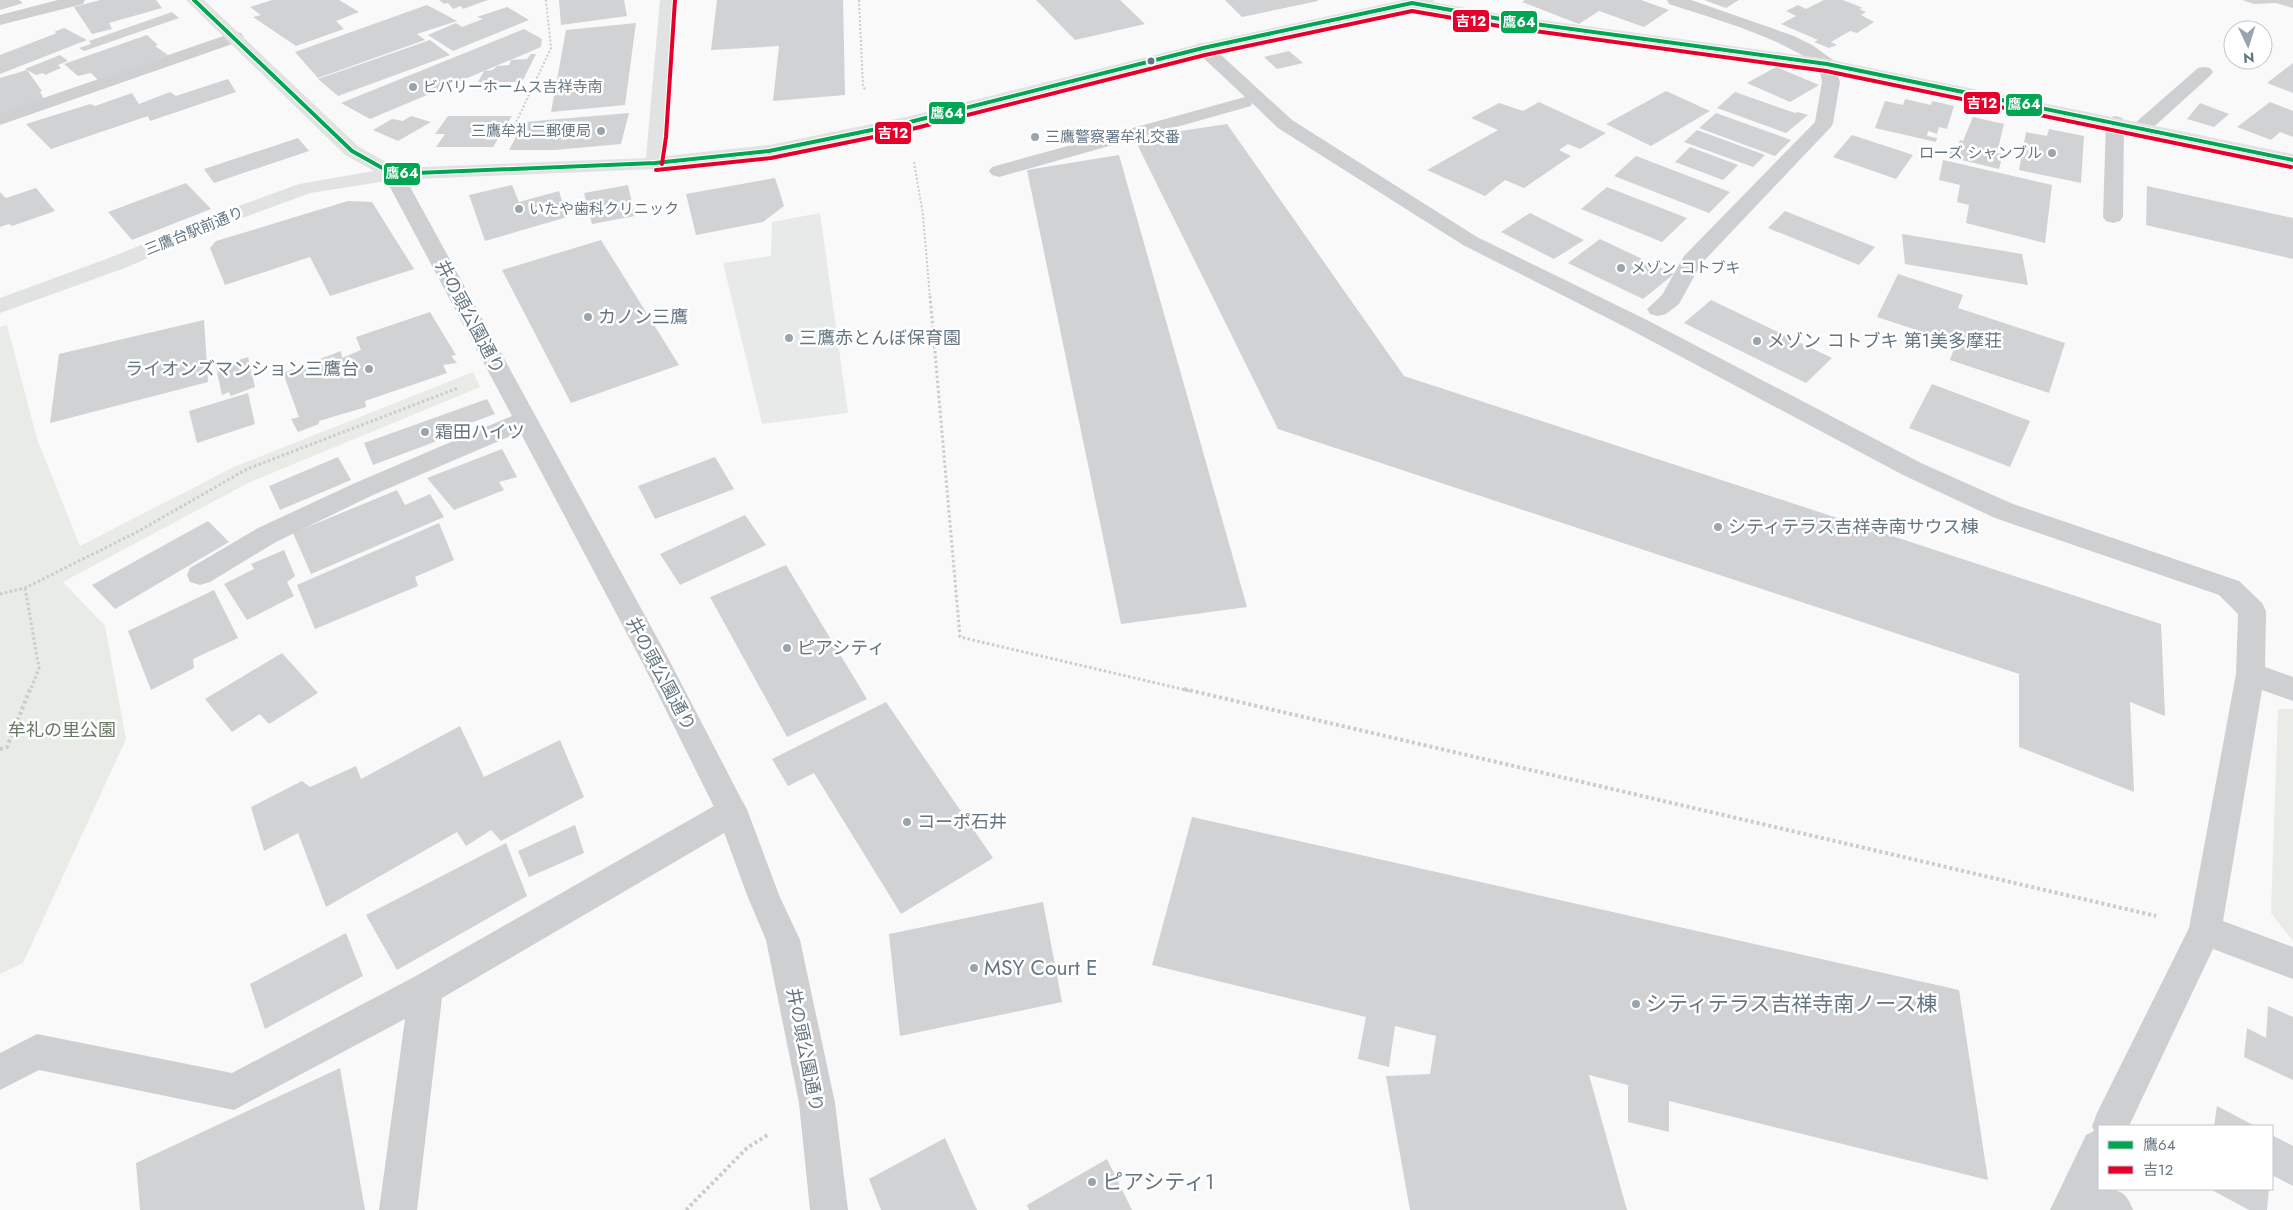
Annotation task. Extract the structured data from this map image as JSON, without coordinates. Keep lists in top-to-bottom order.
{
  "streets": {
    "main road": ["三鷹台駅前通り"],
    "street": ["井の頭公園通り"]
  },
  "crossings": [
    ["三鷹台駅前通り", "井の頭公園通り"]
  ],
  "parks": ["牟礼の里公園"],
  "places": [
    "ビバリーホームス吉祥寺南",
    "三鷹牟礼二郵便局",
    "三鷹警察署牟礼交番",
    "ローズ シャンブル",
    "いたや歯科クリニック",
    "メゾン コトブキ",
    "カノン三鷹",
    "三鷹赤とんぼ保育園",
    "メゾン コトブキ 第1美多摩荘",
    "ライオンズマンション三鷹台",
    "霜田ハイツ",
    "シティテラス吉祥寺南サウス棟",
    "ピアシティ",
    "コーポ石井",
    "MSY Court E",
    "シティテラス吉祥寺南ノース棟",
    "ピアシティ1"
  ],
  "lines": ["transit line 鷹64", "transit line 吉12"],
  "legend": ["鷹64", "吉12"],
  "north": "bottom"
}
